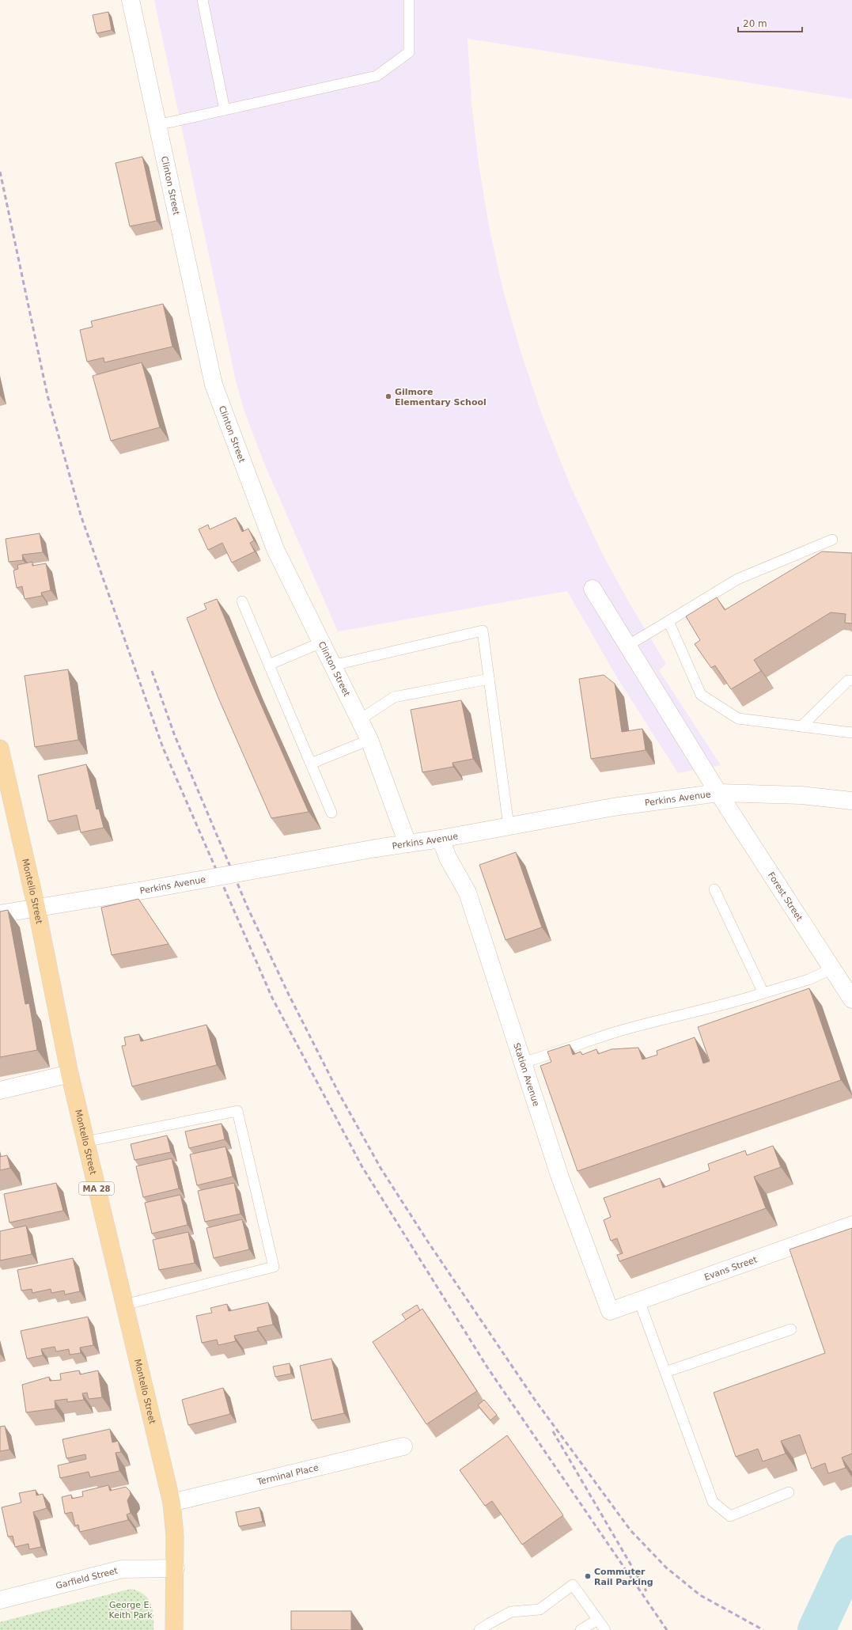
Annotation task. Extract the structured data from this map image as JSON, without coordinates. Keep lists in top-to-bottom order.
{
  "streets": {
    "main road": ["Montello Street", "MA 28"],
    "street": [
      "Clinton Street",
      "Perkins Avenue",
      "Forest Street",
      "Station Avenue",
      "Evans Street",
      "Terminal Place",
      "Garfield Street"
    ]
  },
  "crossings": [
    ["Clinton Street", "Perkins Avenue"],
    ["Perkins Avenue", "Montello Street"],
    ["Perkins Avenue", "Forest Street"],
    ["Perkins Avenue", "Station Avenue"],
    ["Montello Street", "Terminal Place"],
    ["Montello Street", "Garfield Street"],
    ["Station Avenue", "Evans Street"]
  ],
  "parks": ["George E. Keith Park"],
  "places": ["Gilmore Elementary School", "Commuter Rail Parking"],
  "scale_bar": "20 m"
}
